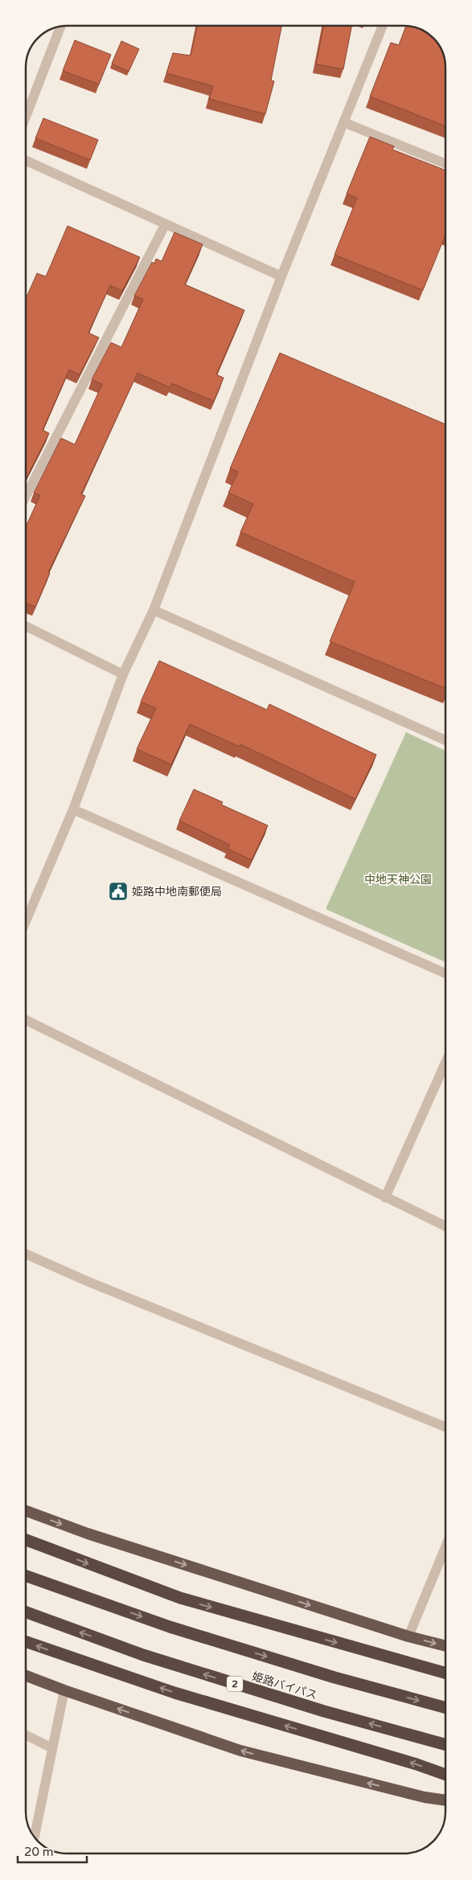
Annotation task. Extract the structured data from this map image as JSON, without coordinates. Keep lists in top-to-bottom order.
{
  "streets": {
    "highway": ["2", "姫路バイパス"]
  },
  "parks": ["中地天神公園"],
  "places": {
    "public building": ["姫路中地南郵便局"]
  },
  "scale_bar": "20 m"
}
